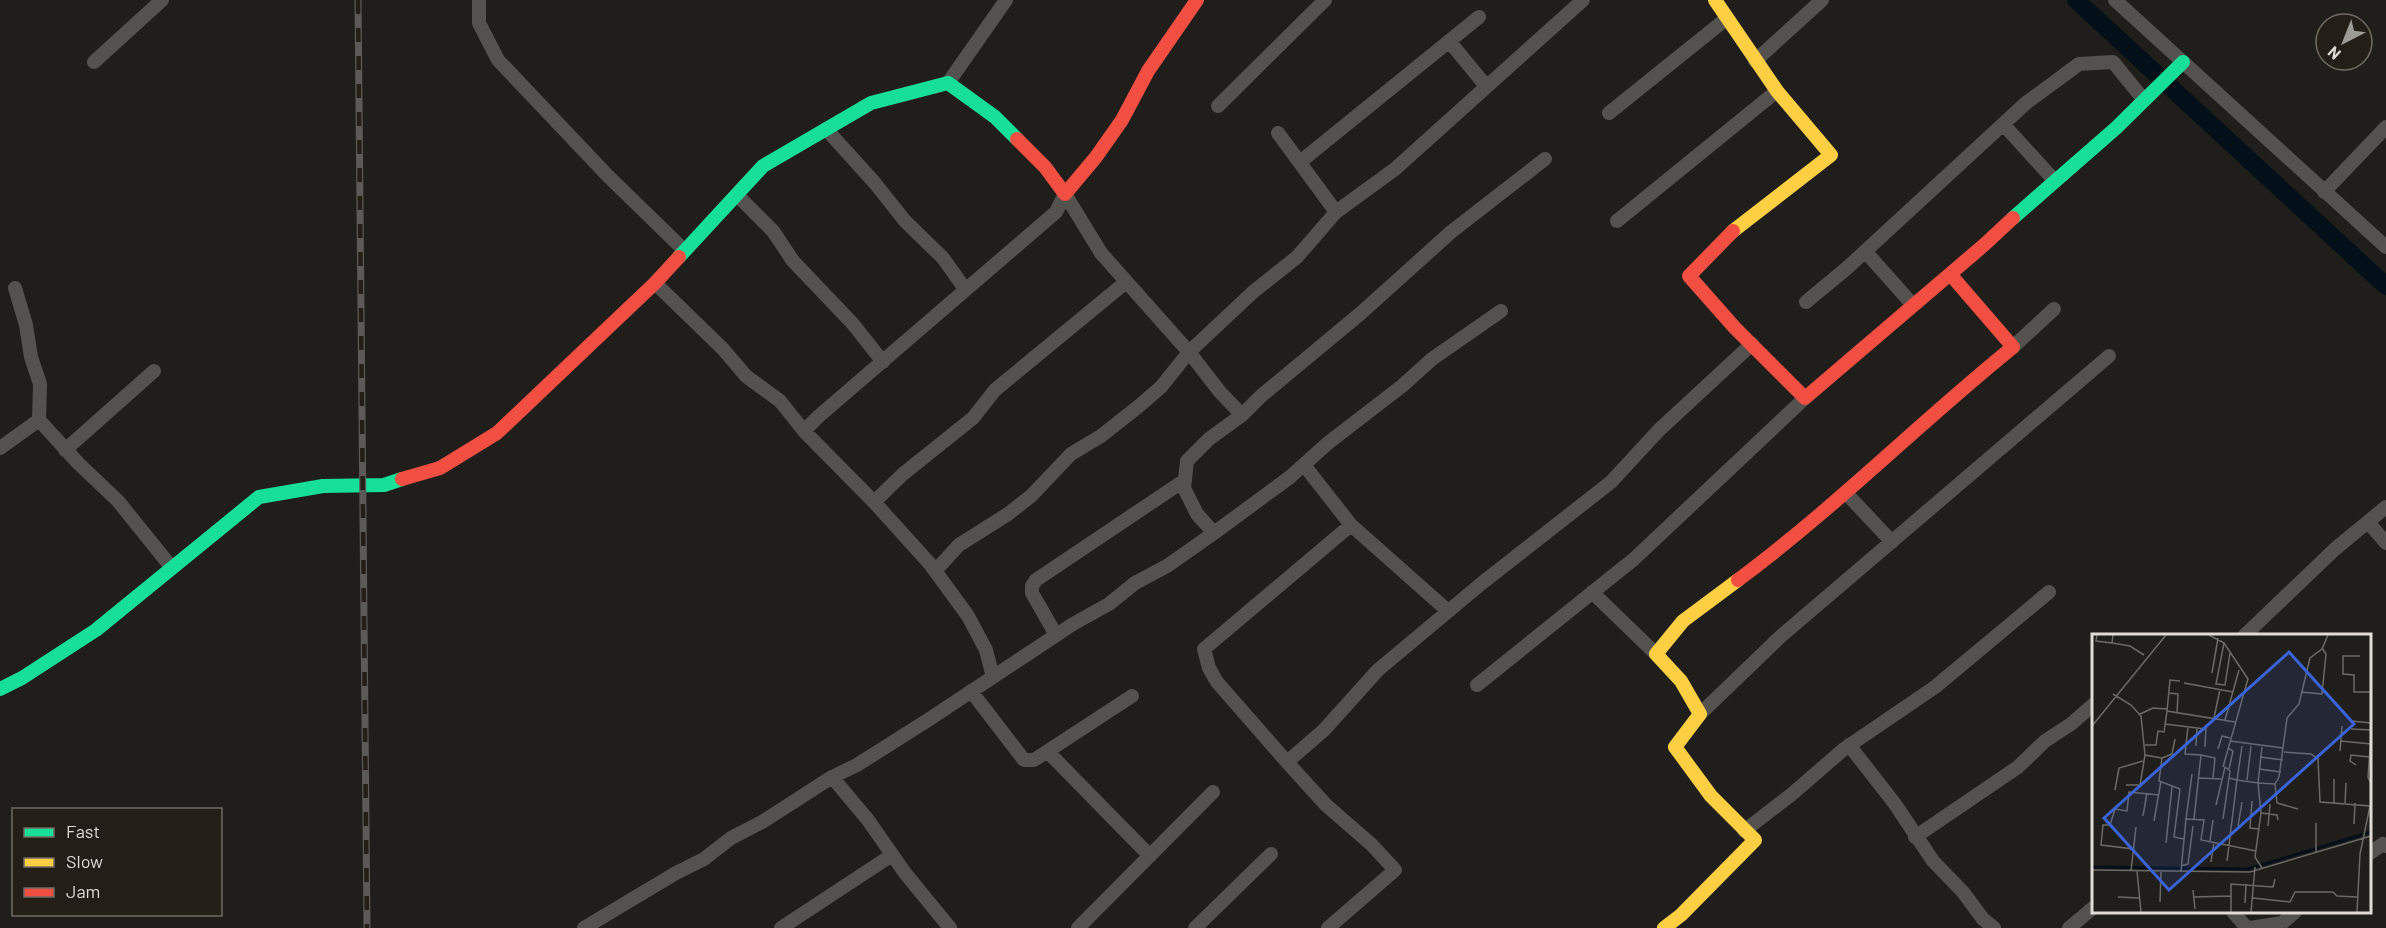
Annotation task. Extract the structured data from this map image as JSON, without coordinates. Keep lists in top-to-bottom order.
{
  "legend": ["Fast", "Slow", "Jam"],
  "north": "bottom left"
}
